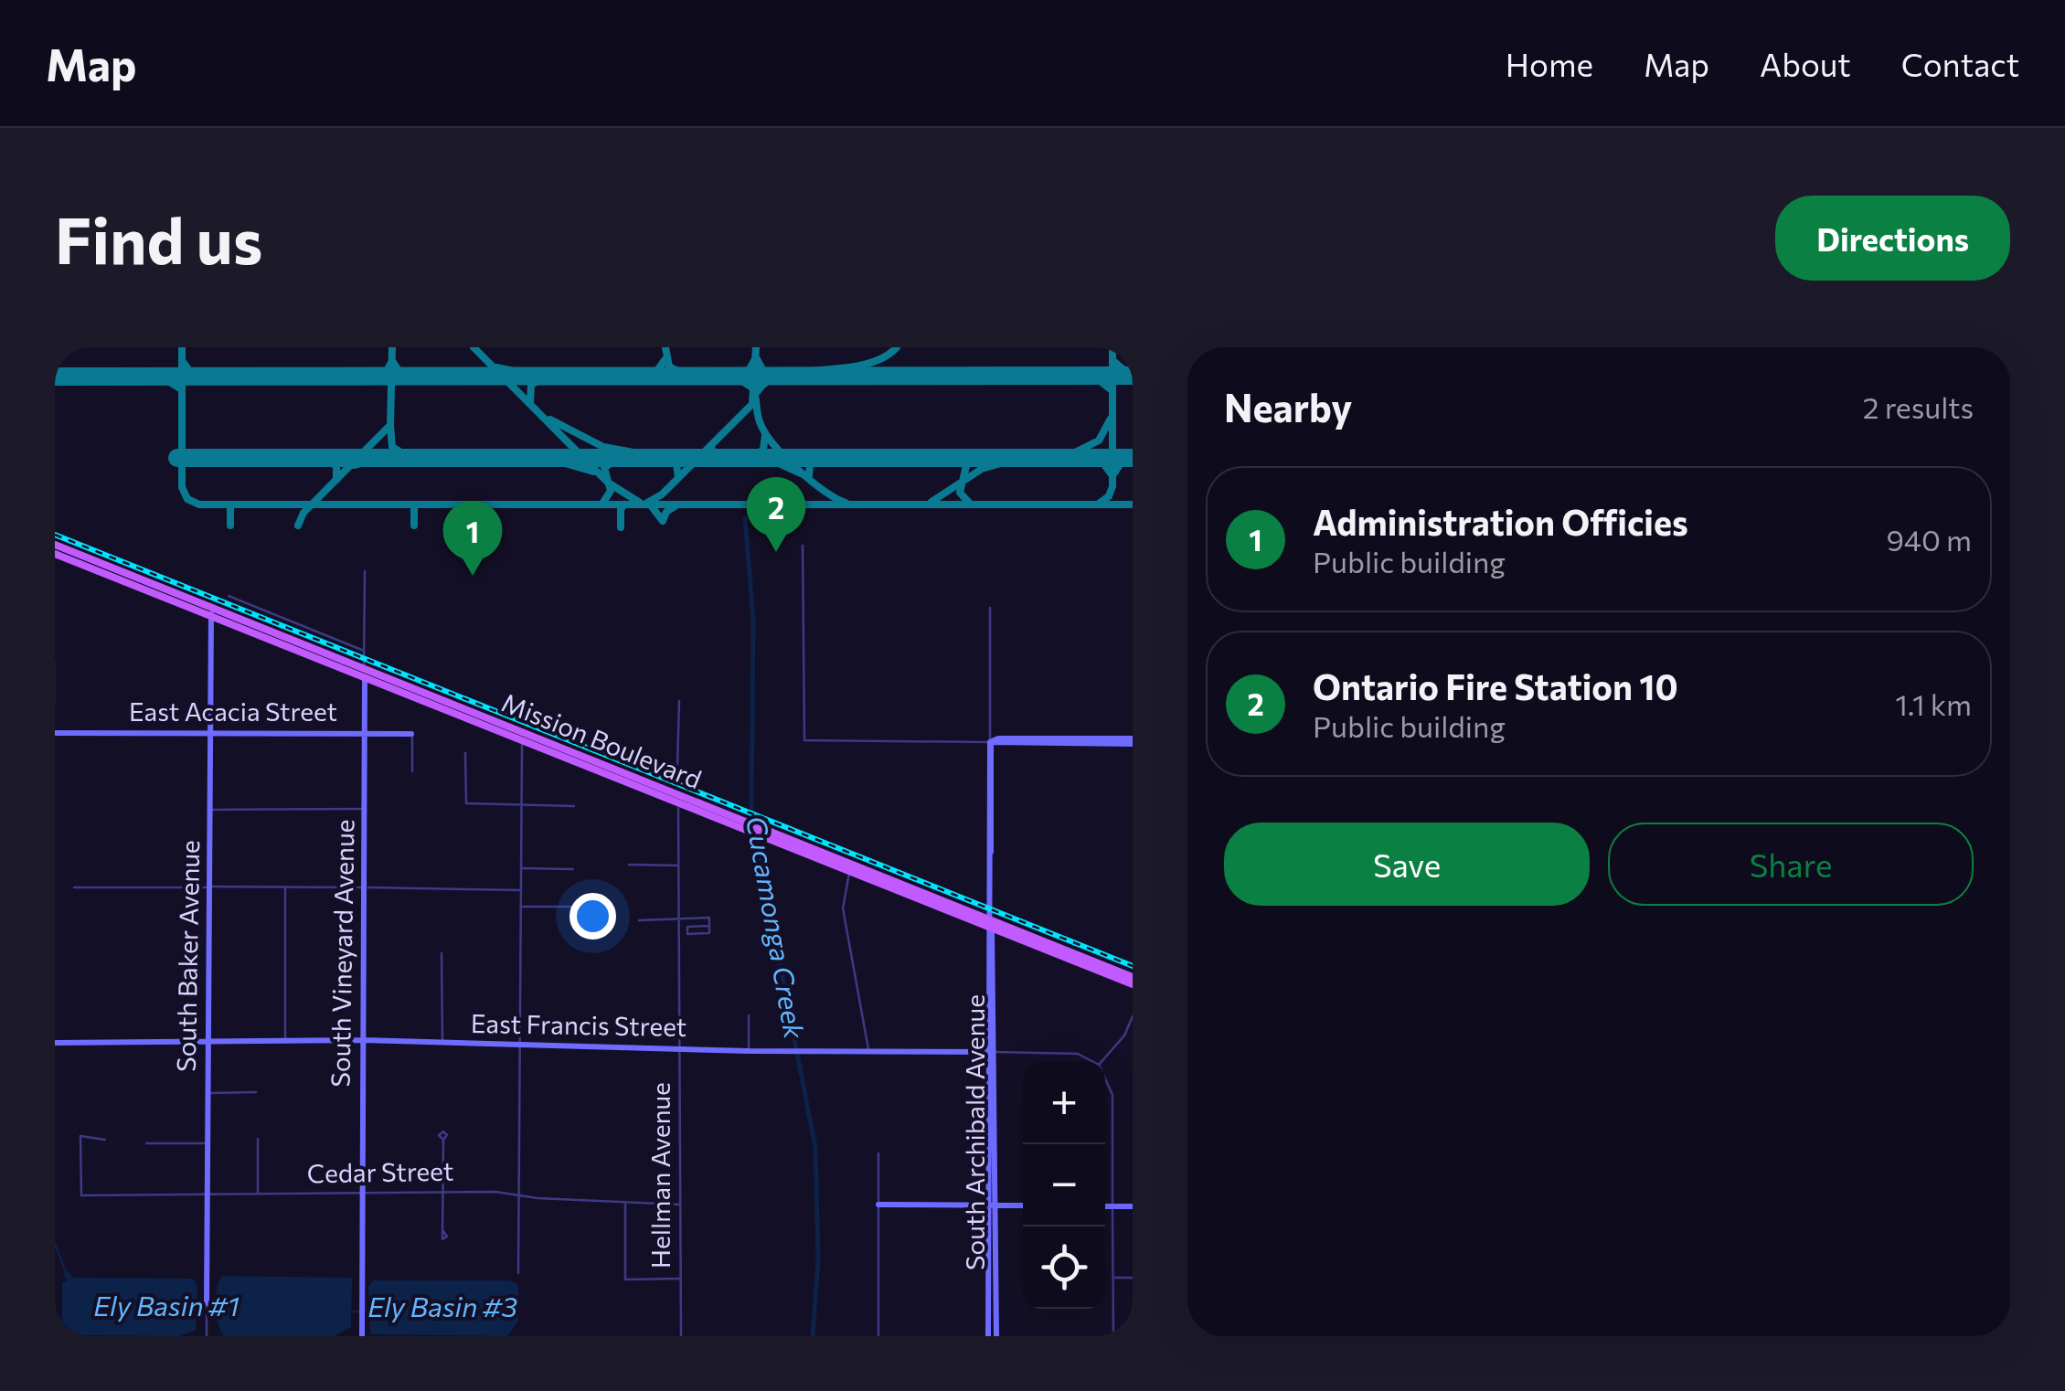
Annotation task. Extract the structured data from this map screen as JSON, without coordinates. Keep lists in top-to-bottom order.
{
  "streets": {
    "main road": ["Mission Boulevard"],
    "street": [
      "East Acacia Street",
      "South Vineyard Avenue",
      "South Baker Avenue",
      "East Francis Street",
      "South Archibald Avenue",
      "Cedar Street",
      "Hellman Avenue"
    ]
  },
  "crossings": [
    ["East Acacia Street", "South Vineyard Avenue"],
    ["East Acacia Street", "South Baker Avenue"],
    ["Mission Boulevard", "South Vineyard Avenue"],
    ["Mission Boulevard", "South Baker Avenue"],
    ["Mission Boulevard", "South Archibald Avenue"],
    ["Mission Boulevard", "Hellman Avenue"],
    ["South Vineyard Avenue", "East Francis Street"],
    ["South Vineyard Avenue", "Cedar Street"],
    ["South Baker Avenue", "East Francis Street"],
    ["South Baker Avenue", "Cedar Street"],
    ["East Francis Street", "South Archibald Avenue"],
    ["East Francis Street", "Hellman Avenue"],
    ["Cedar Street", "Hellman Avenue"]
  ],
  "water": ["Cucamonga Creek", "Ely Basin #1", "Ely Basin #3"],
  "page": {
    "header": "Map",
    "nav": [
      "Home",
      "Map",
      "About",
      "Contact"
    ],
    "buttons": [
      "Directions",
      ["Save", "Share"]
    ],
    "title": "Find us",
    "heading": ["Nearby", "2 results"],
    "list": [
      {
        "mark": "1",
        "name": "Administration Officies",
        "note": "Public building",
        "value": "940 m"
      },
      {
        "mark": "2",
        "name": "Ontario Fire Station 10",
        "note": "Public building",
        "value": "1.1 km"
      }
    ],
    "pins": ["2", "1"],
    "map_buttons": ["+", "−"]
  }
}
